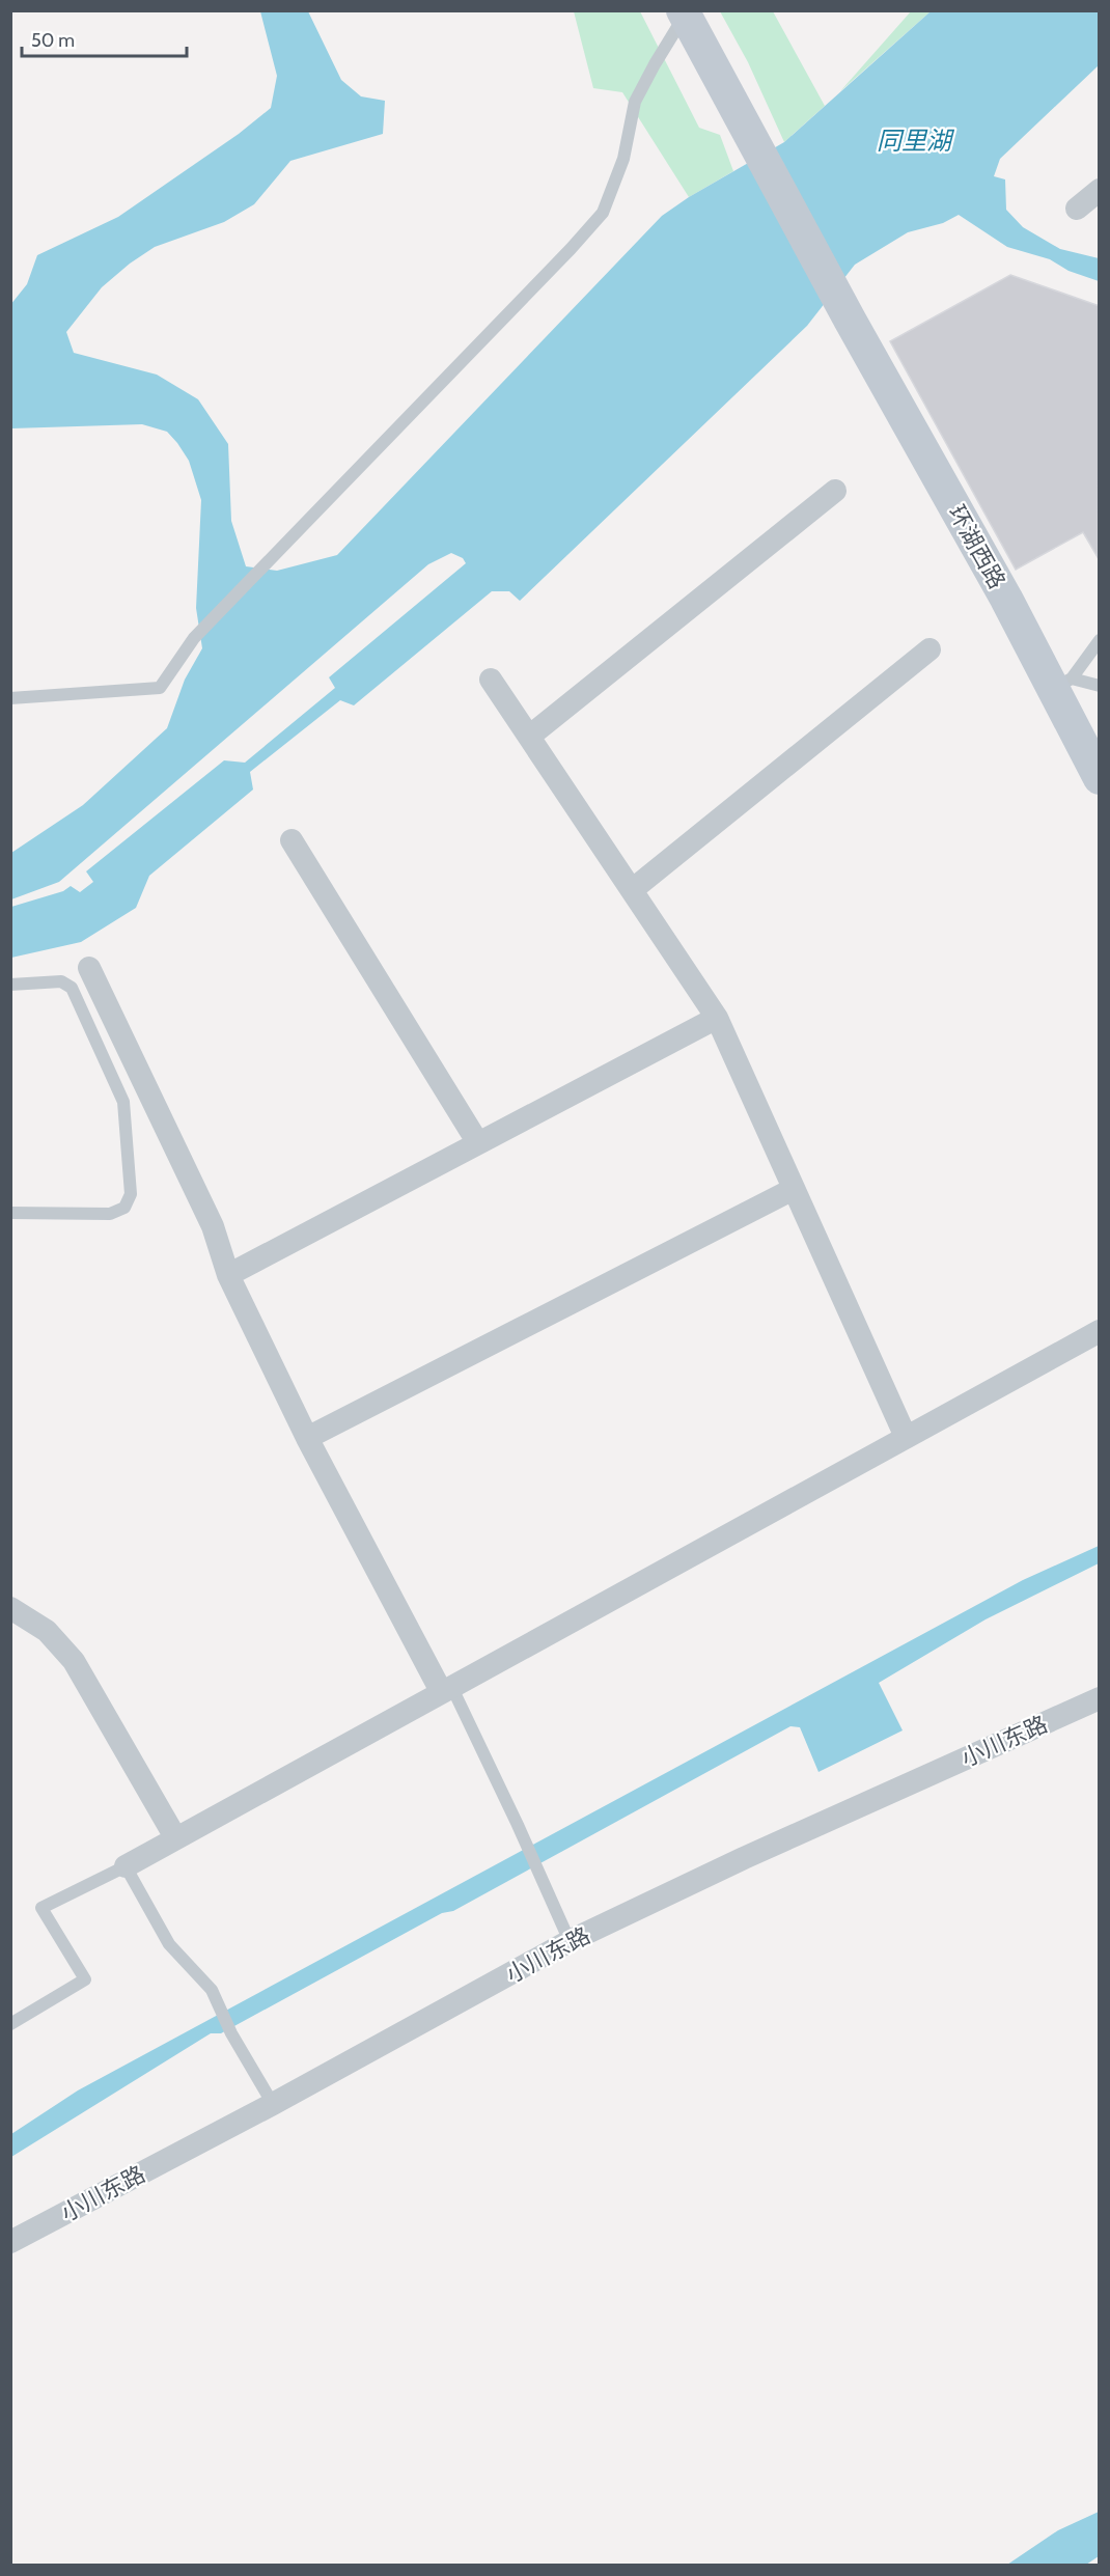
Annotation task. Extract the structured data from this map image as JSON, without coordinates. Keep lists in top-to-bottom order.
{
  "streets": {
    "main road": ["环湖西路"],
    "street": ["小川东路"]
  },
  "water": ["同里湖"],
  "scale_bar": "50 m"
}
